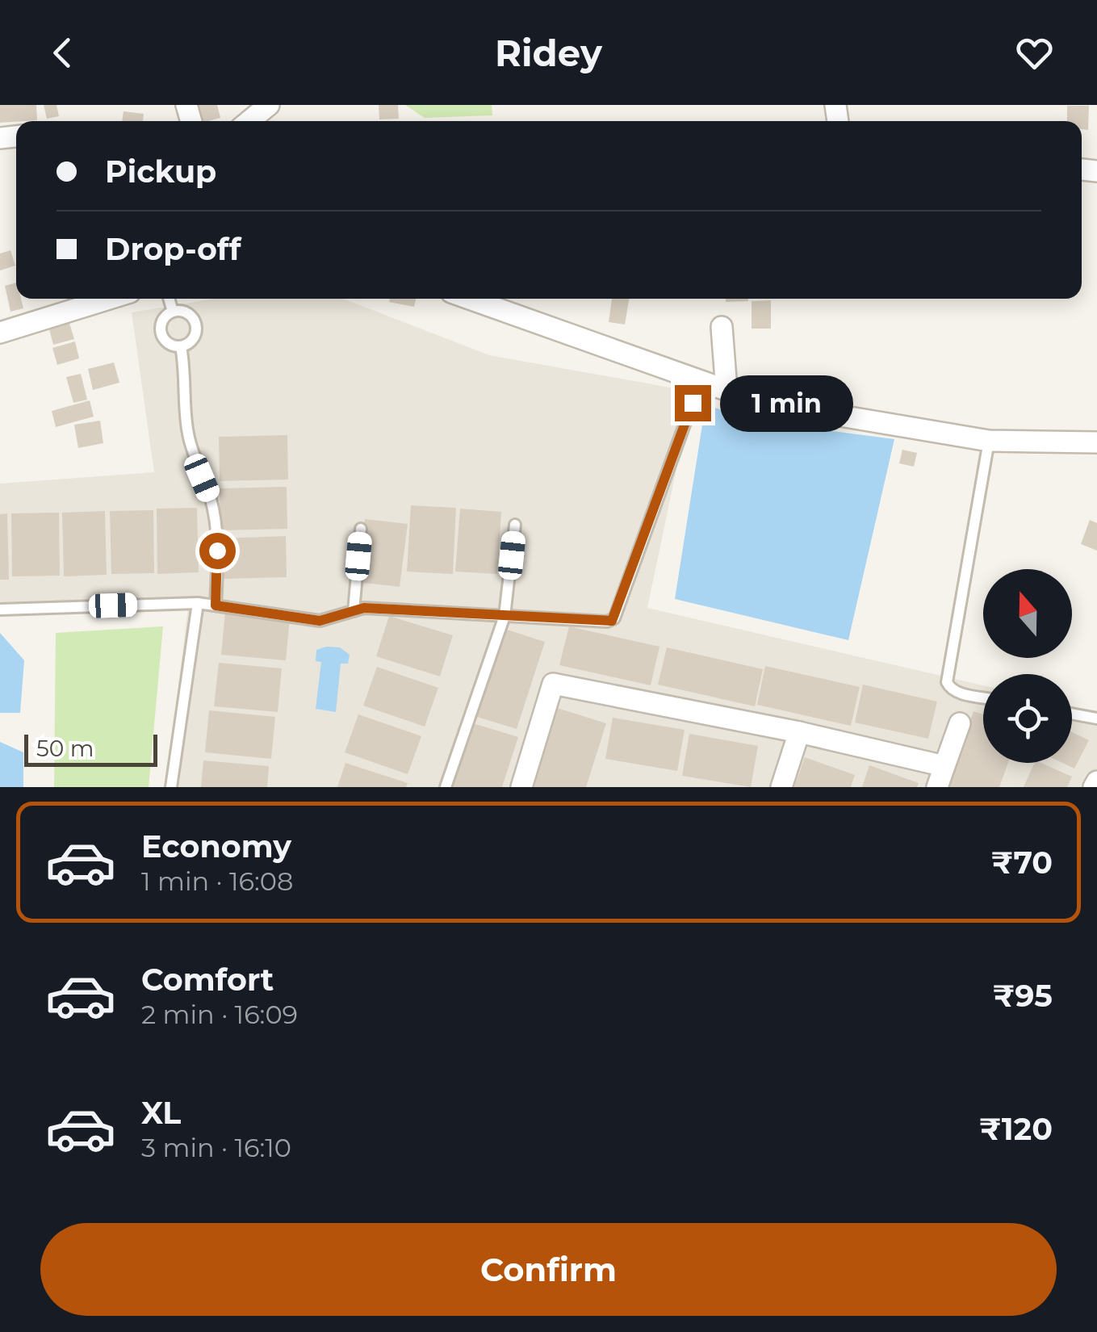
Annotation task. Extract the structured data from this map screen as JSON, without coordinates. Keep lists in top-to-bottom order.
{
  "scale_bar": "50 m",
  "north": "top",
  "page": {
    "header": "Ridey",
    "banner": ["Pickup", "Drop-off"],
    "bubble": "1 min",
    "scale": "50 m",
    "list": [
      {
        "name": "Economy",
        "note": "1 min · 16:08",
        "value": "₹70"
      },
      {
        "name": "Comfort",
        "note": "2 min · 16:09",
        "value": "₹95"
      },
      {
        "name": "XL",
        "note": "3 min · 16:10",
        "value": "₹120"
      }
    ],
    "buttons": "Confirm"
  }
}
